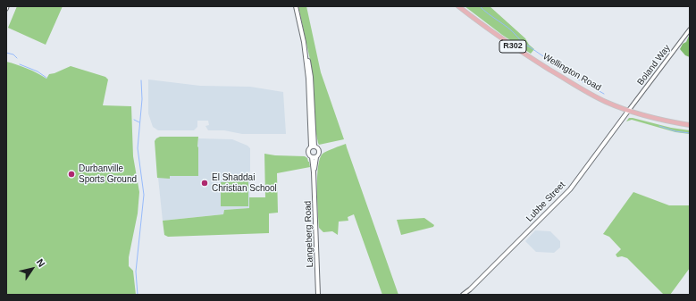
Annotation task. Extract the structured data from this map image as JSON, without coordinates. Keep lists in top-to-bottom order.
{
  "streets": {
    "main road": [
      "R302",
      "Wellington Road",
      "Lubbe Street",
      "Langeberg Road"
    ],
    "street": ["Boland Way"]
  },
  "crossings": [
    ["Boland Way", "Wellington Road"],
    ["Boland Way", "Lubbe Street"],
    ["Wellington Road", "Lubbe Street"]
  ],
  "places": ["Durbanville Sports Ground", "El Shaddai Christian School"],
  "north": "top right"
}
